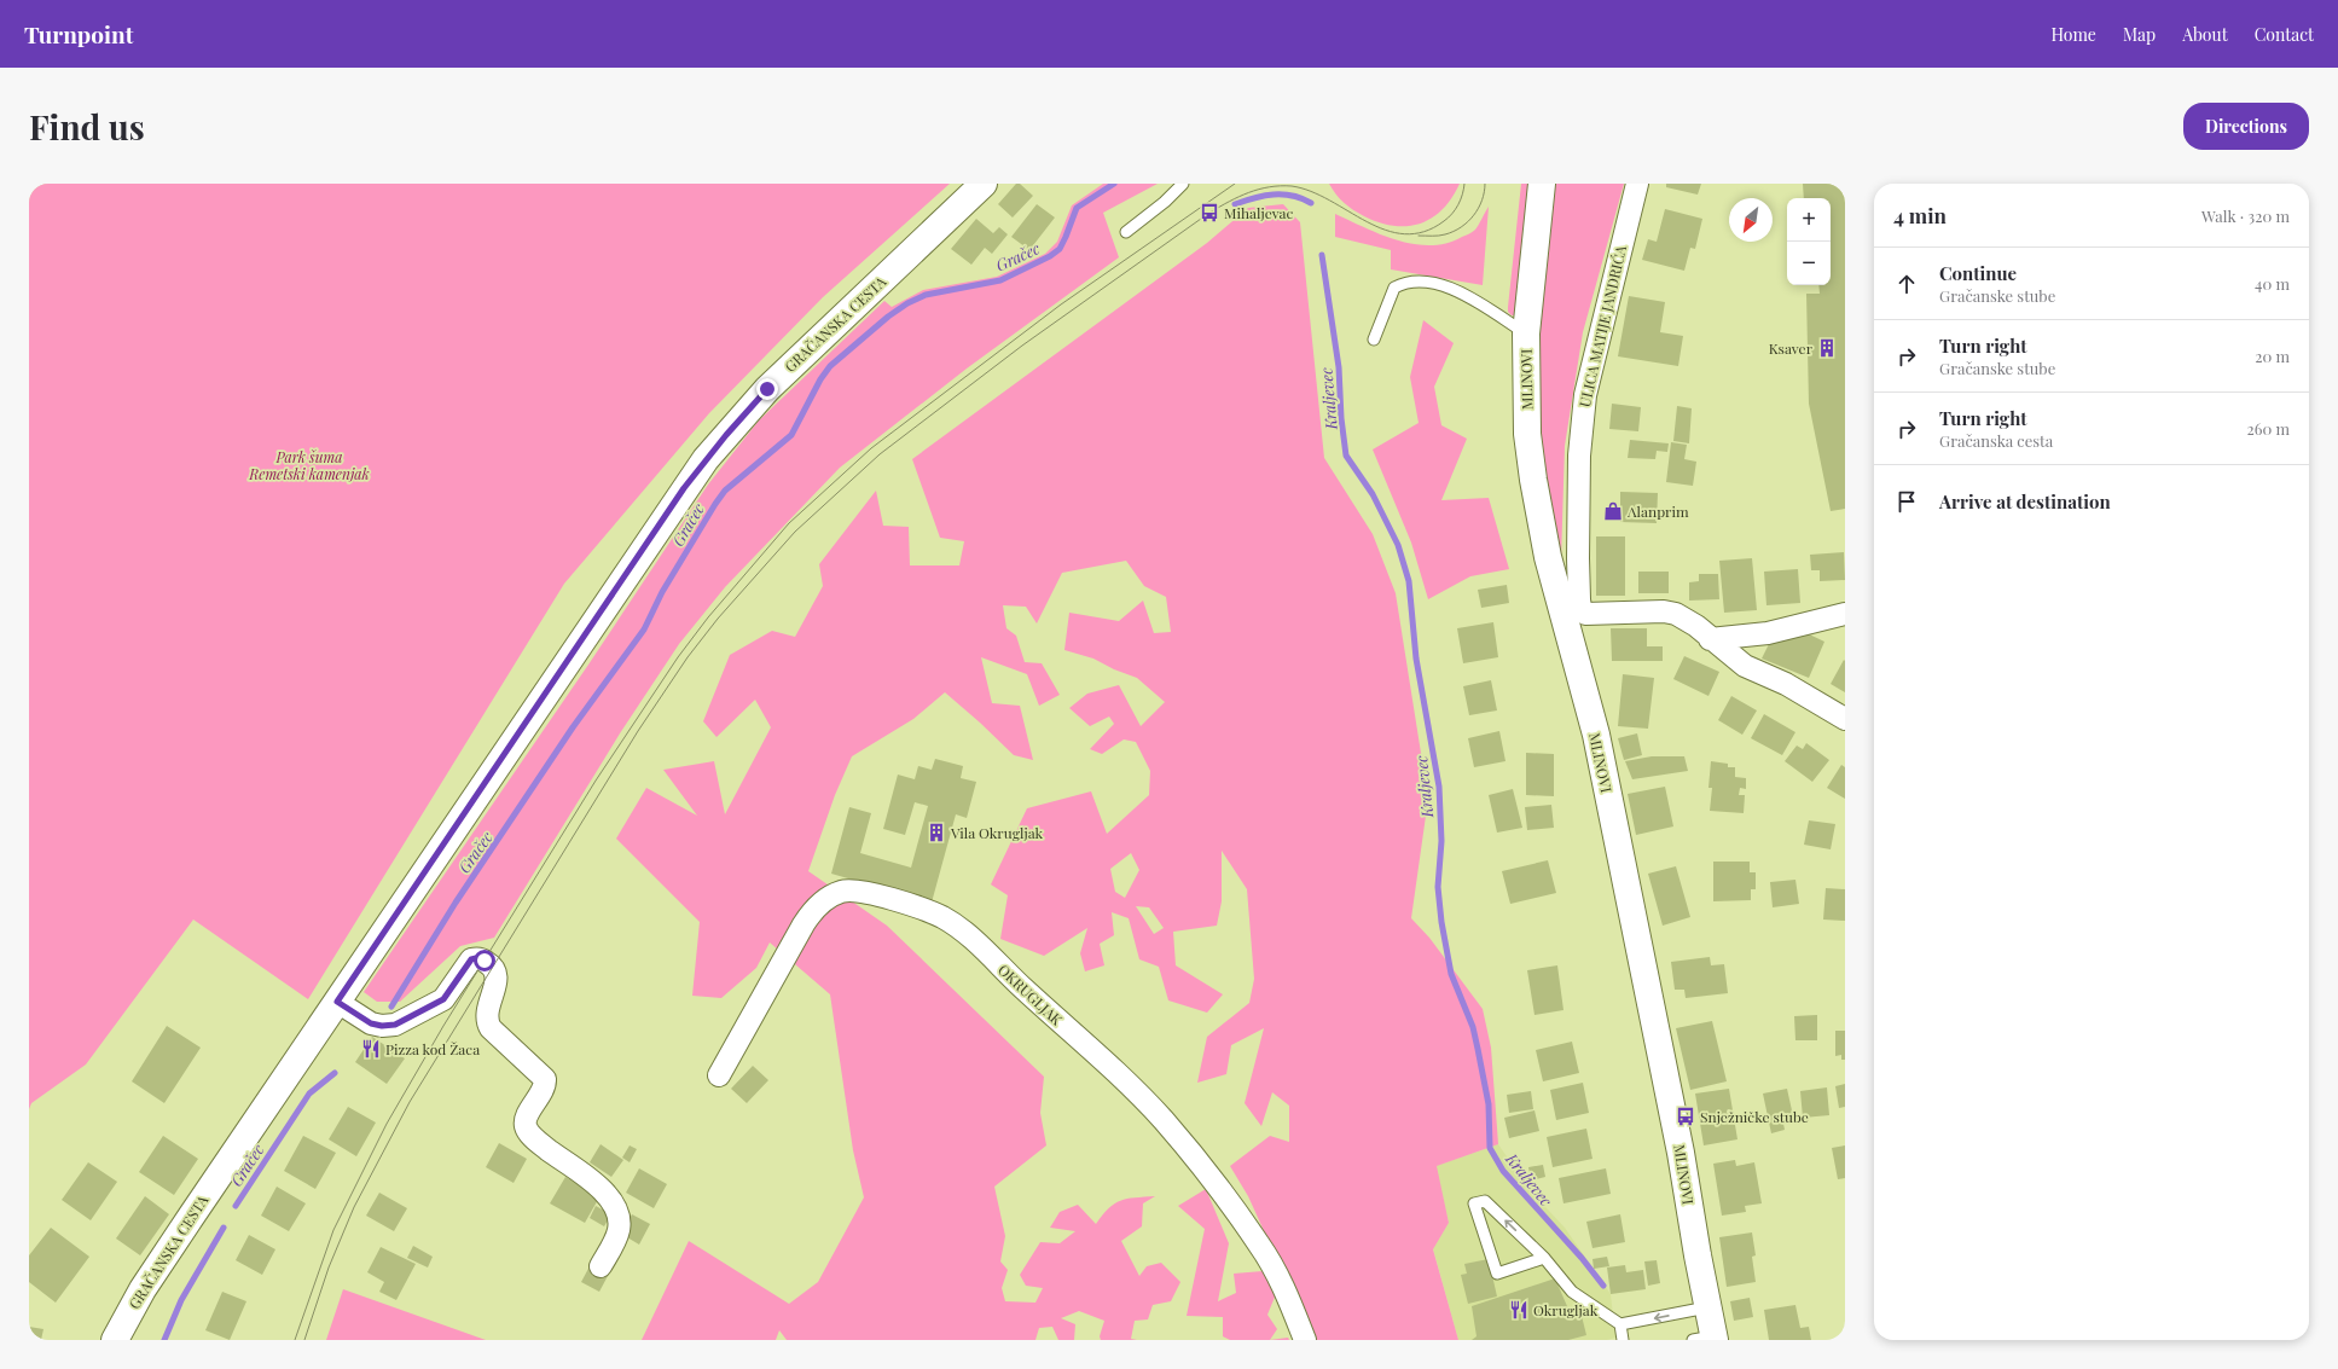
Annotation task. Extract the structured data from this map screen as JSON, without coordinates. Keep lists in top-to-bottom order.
{
  "streets": {
    "main road": ["GRAČANSKA CESTA", "MLINOVI"],
    "street": ["ULICA MATIJE JANDRIĆA", "OKRUGLJAK"]
  },
  "water": ["Gračec", "Kraljevec"],
  "parks": ["Park šuma Remetski kamenjak"],
  "places": {
    "bus stop": ["Mihaljevac", "Snježničke stube"],
    "building": ["Ksaver", "Vila Okrugljak"],
    "shop": ["Alanprim"],
    "restaurant": ["Pizza kod Žaca", "Okrugljak"]
  },
  "north": "bottom left",
  "page": {
    "header": "Turnpoint",
    "nav": [
      "Home",
      "Map",
      "About",
      "Contact"
    ],
    "buttons": "Directions",
    "title": "Find us",
    "heading": ["4 min", "Walk · 320 m"],
    "map_buttons": ["+", "−"],
    "list": [
      ["Continue", "Gračanske stube", "40 m"],
      ["Turn right", "Gračanske stube", "20 m"],
      ["Turn right", "Gračanska cesta", "260 m"],
      "Arrive at destination"
    ]
  }
}
